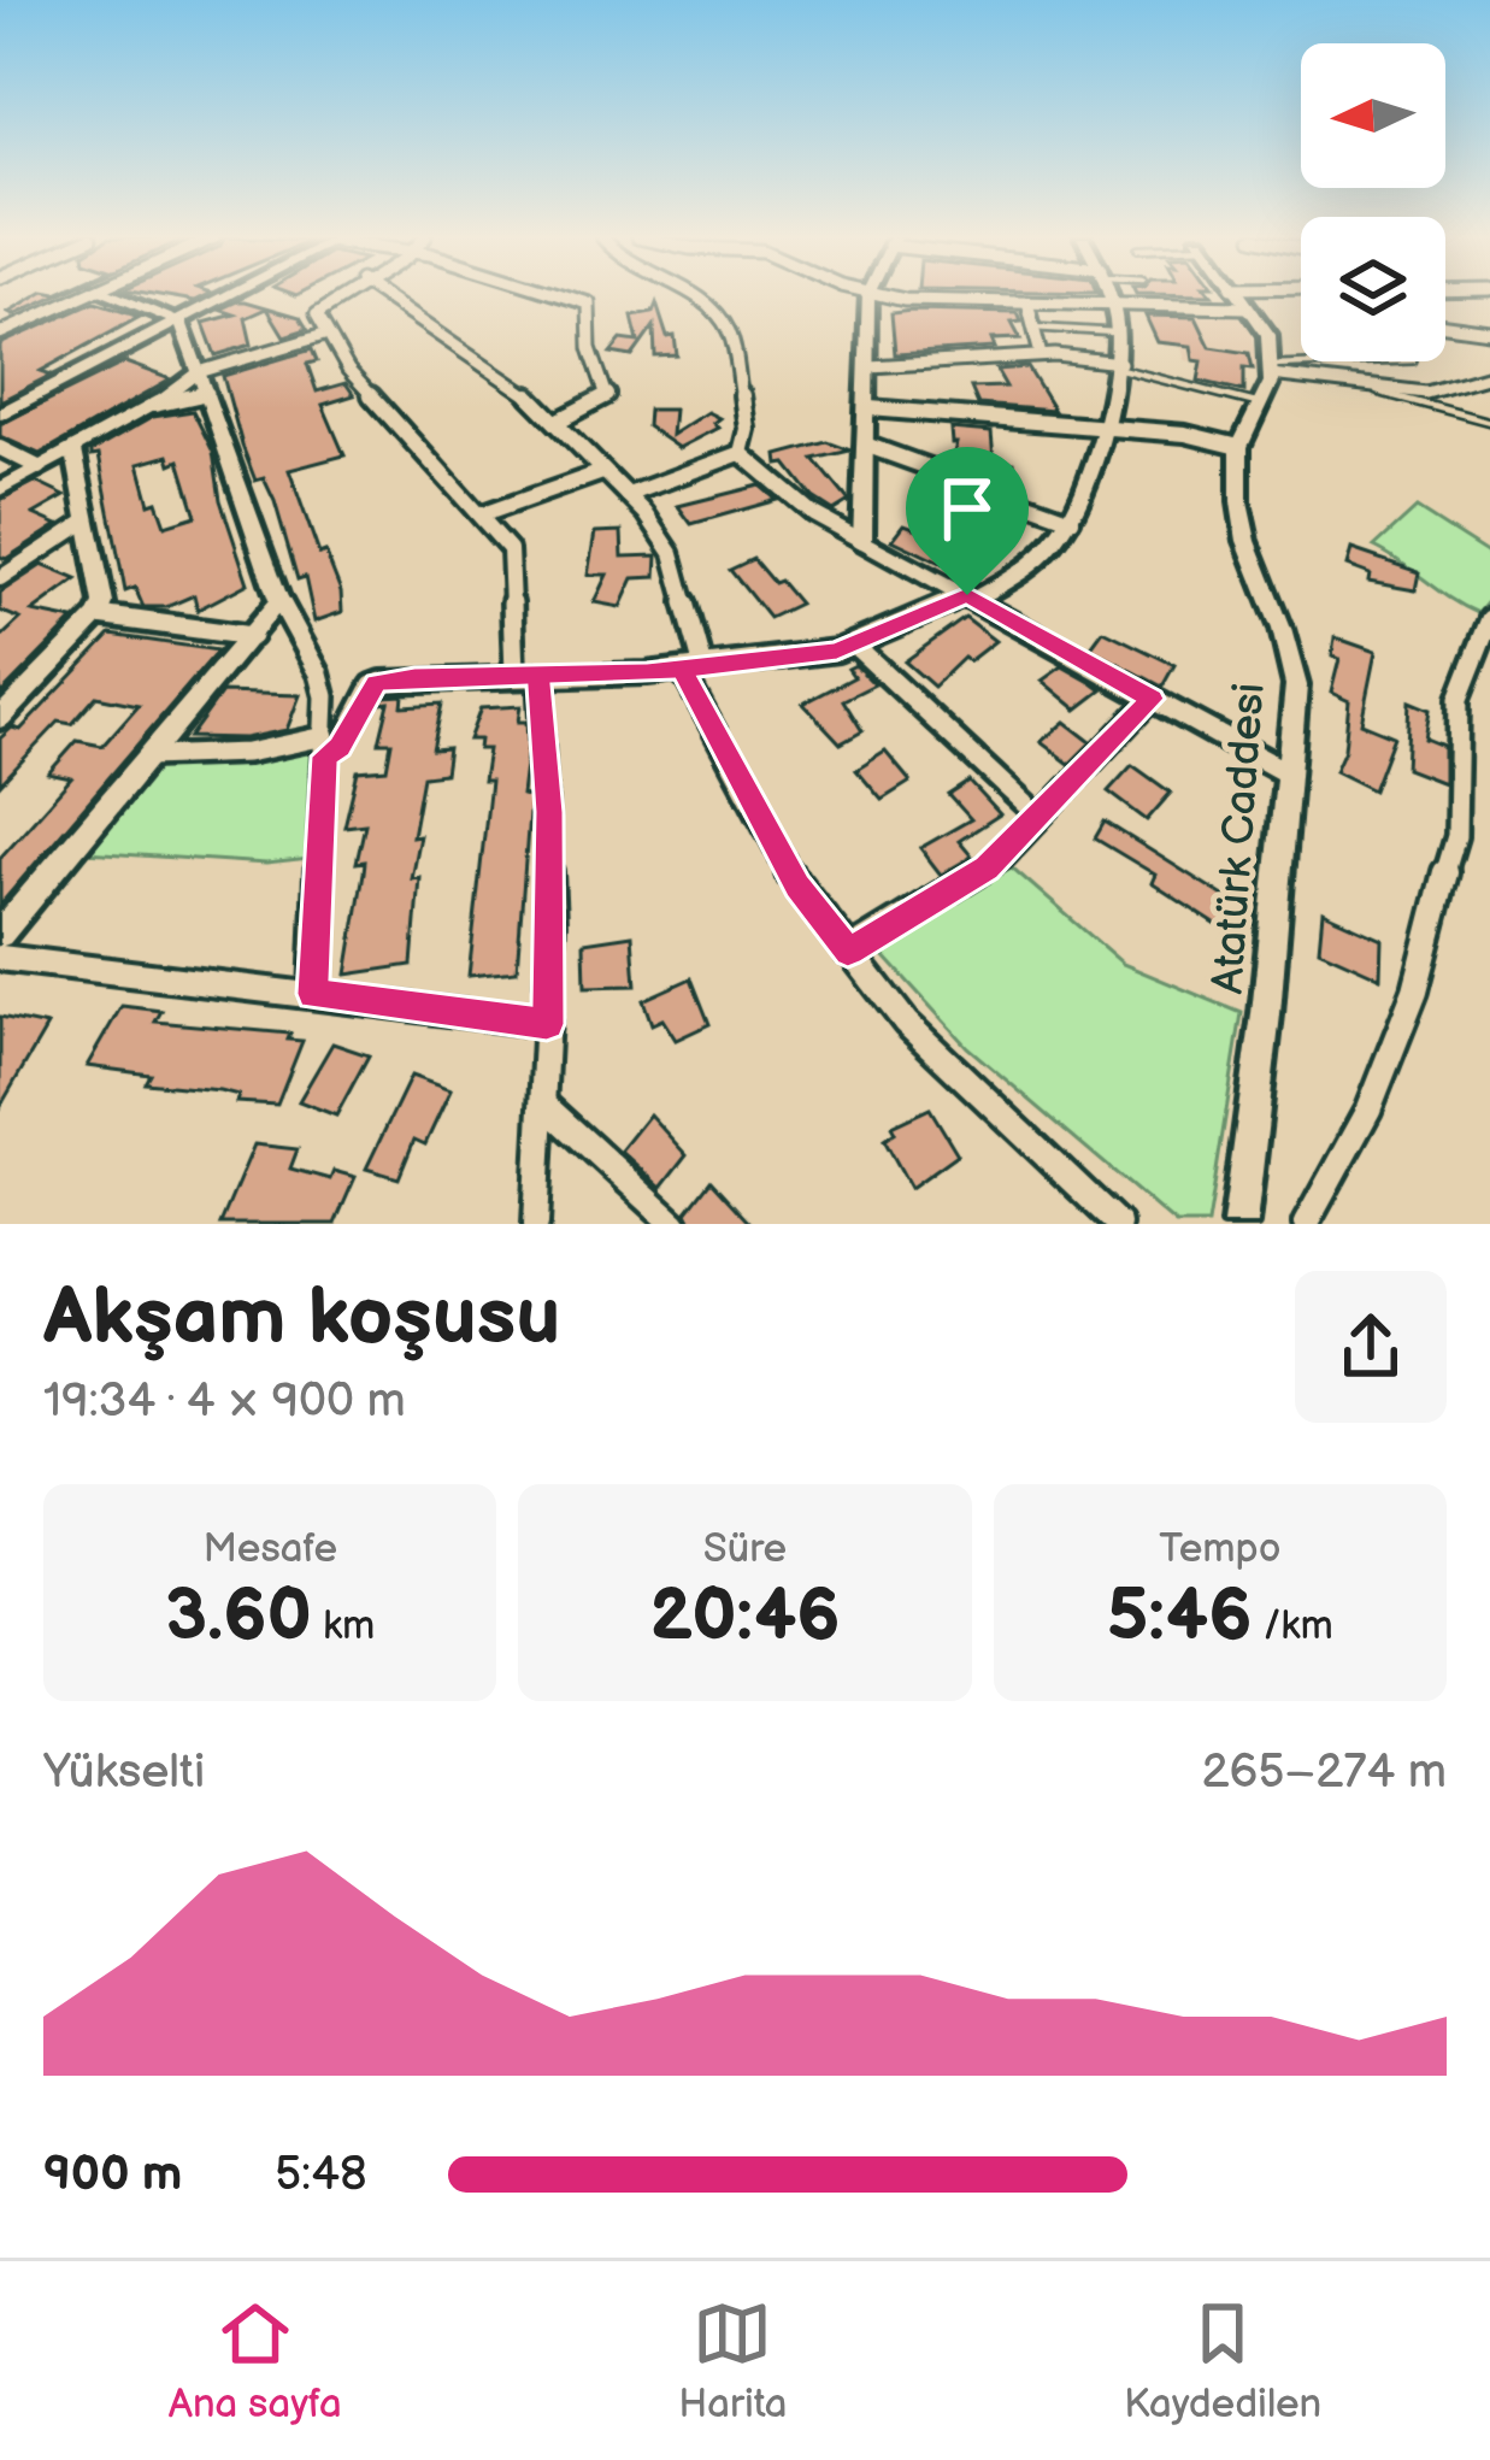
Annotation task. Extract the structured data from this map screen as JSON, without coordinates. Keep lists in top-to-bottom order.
{
  "streets": {
    "street": ["Atatürk Caddesi"]
  },
  "north": "left",
  "page": {
    "heading": ["Akşam koşusu", "19:34 · 4 × 900 m"],
    "stats": [
      ["Mesafe", "3.60 km"],
      ["Süre", "20:46"],
      ["Tempo", "5:46 /km"]
    ],
    "chart": ["Yükselti", "265–274 m"],
    "list": [
      {
        "name": "900 m",
        "note": "5:48"
      }
    ],
    "tabs": ["Ana sayfa", "Harita", "Kaydedilen"]
  }
}
